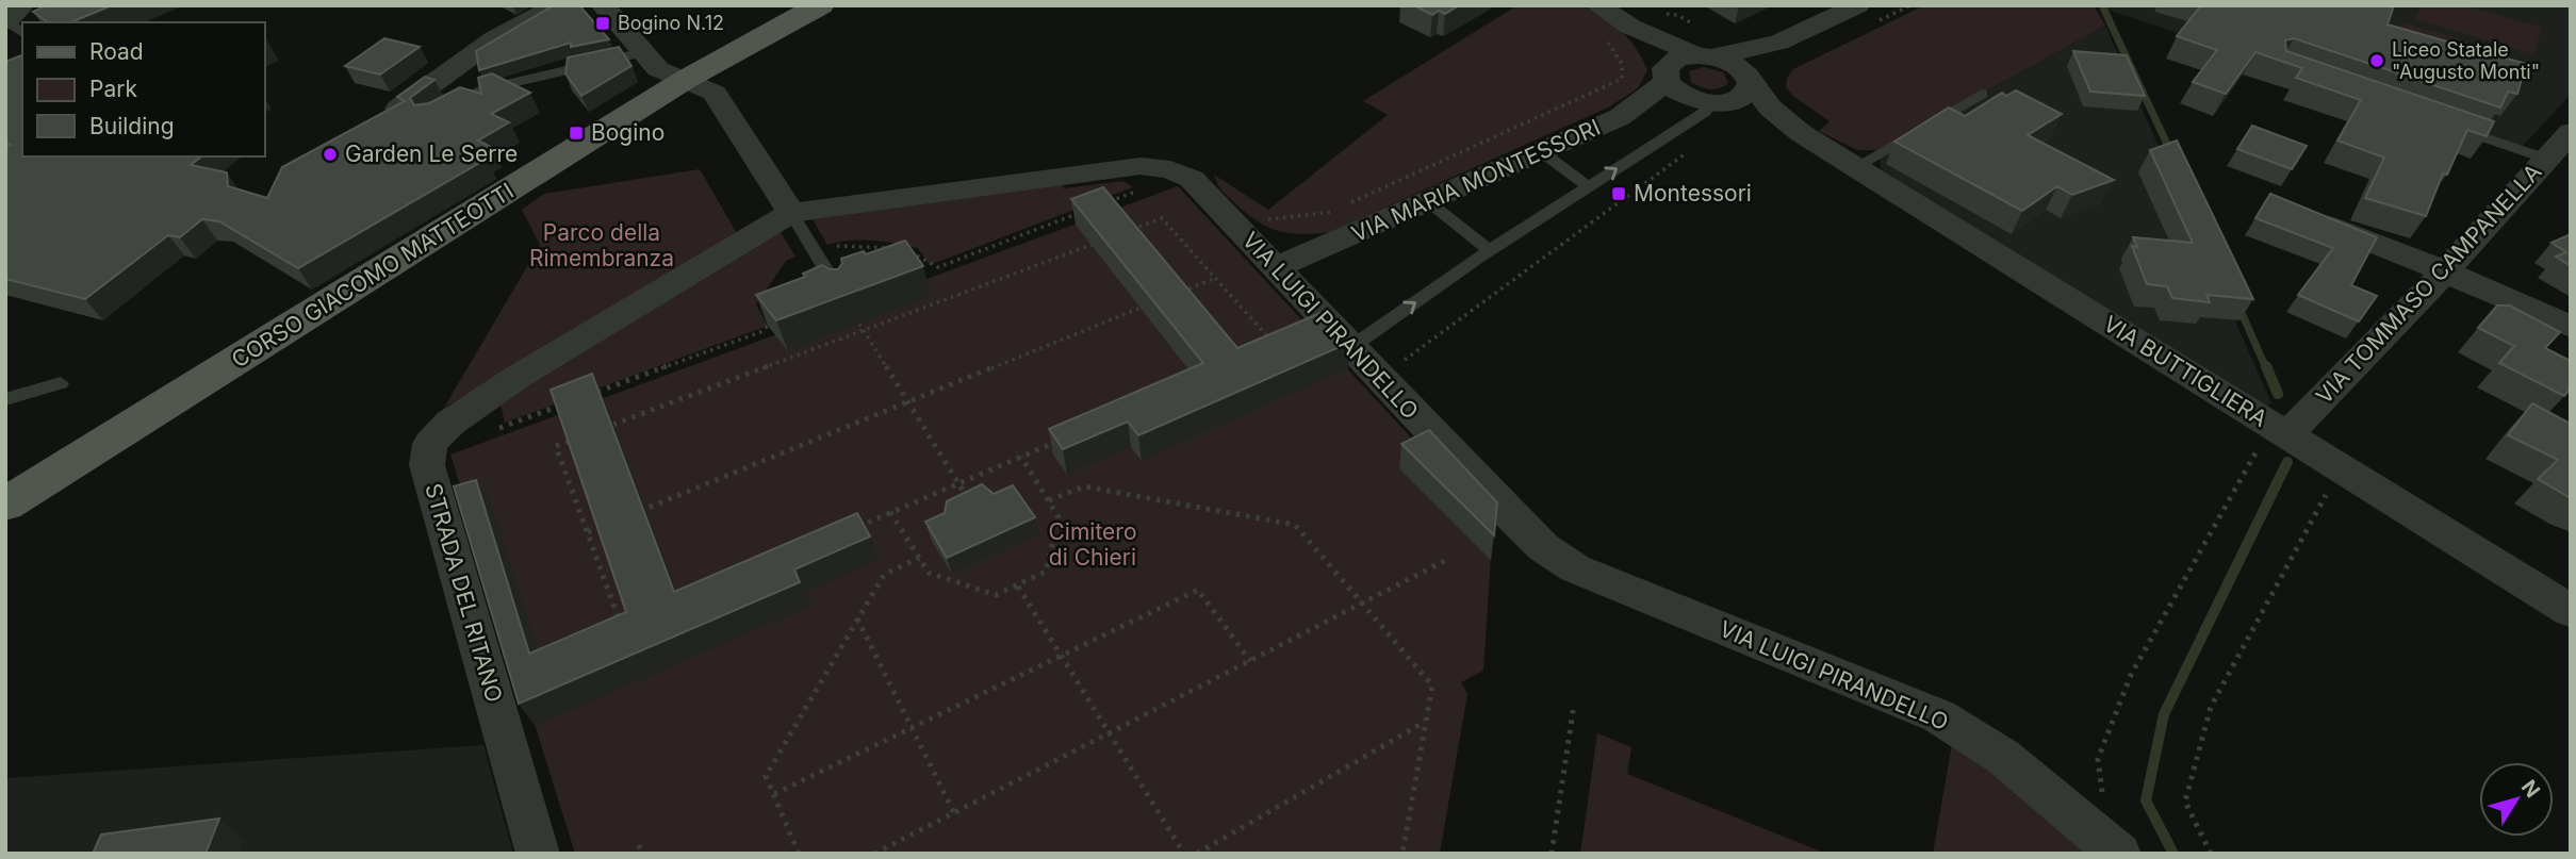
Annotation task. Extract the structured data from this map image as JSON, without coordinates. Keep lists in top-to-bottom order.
{
  "streets": {
    "main road": ["CORSO GIACOMO MATTEOTTI"],
    "street": [
      "VIA MARIA MONTESSORI",
      "VIA TOMMASO CAMPANELLA",
      "VIA LUIGI PIRANDELLO",
      "VIA BUTTIGLIERA",
      "STRADA DEL RITANO"
    ]
  },
  "crossings": [
    ["VIA MARIA MONTESSORI", "VIA LUIGI PIRANDELLO"],
    ["VIA MARIA MONTESSORI", "VIA BUTTIGLIERA"],
    ["VIA TOMMASO CAMPANELLA", "VIA BUTTIGLIERA"],
    ["VIA LUIGI PIRANDELLO", "STRADA DEL RITANO"]
  ],
  "parks": ["Parco della Rimembranza", "Cimitero di Chieri"],
  "places": {
    "transit": ["Bogino N.12", "Bogino", "Montessori"],
    "other": ["Liceo Statale \"Augusto Monti\"", "Garden Le Serre"]
  },
  "legend": ["Road", "Park", "Building"],
  "north": "top right"
}
